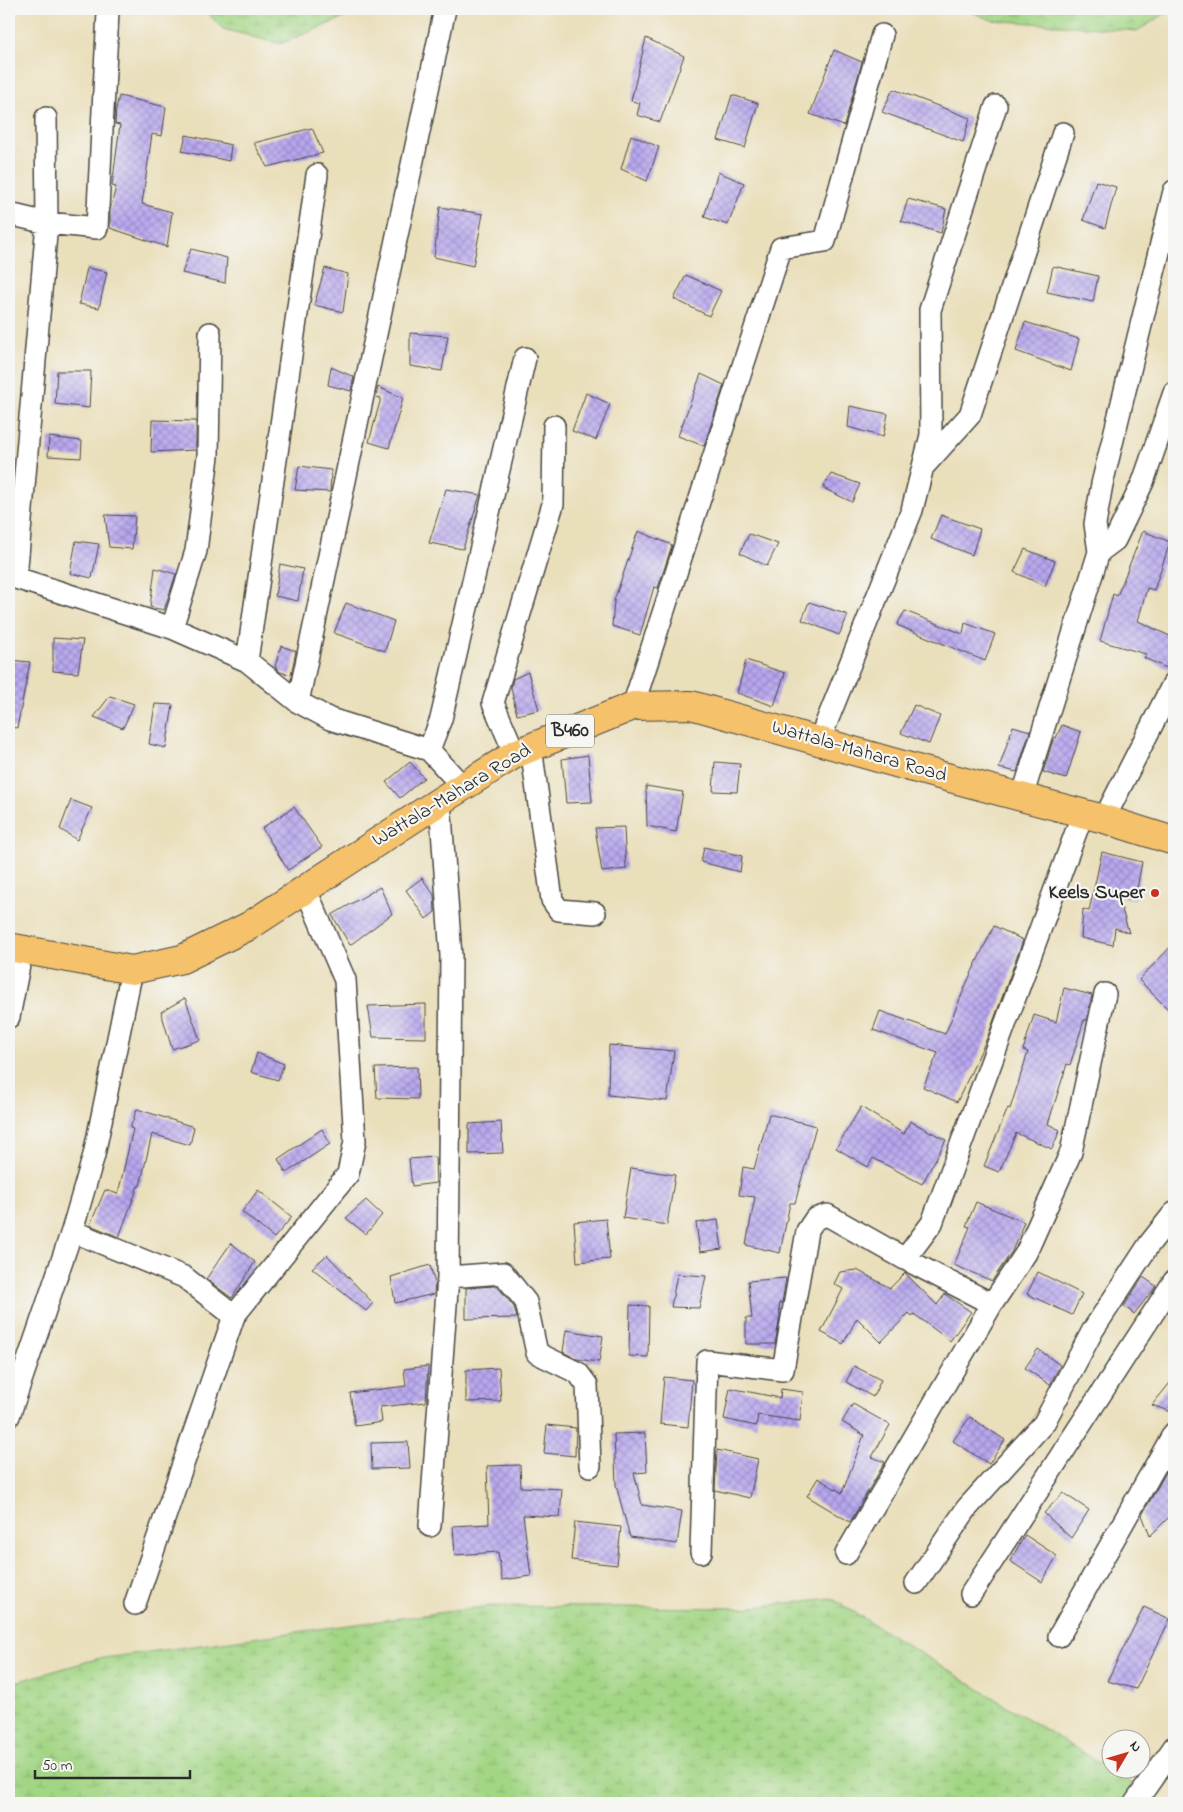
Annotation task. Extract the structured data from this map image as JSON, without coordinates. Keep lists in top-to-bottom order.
{
  "streets": {
    "main road": ["B460", "Wattala-Mahara Road"]
  },
  "places": ["Keels Super"],
  "scale_bar": "50 m",
  "north": "top right"
}
